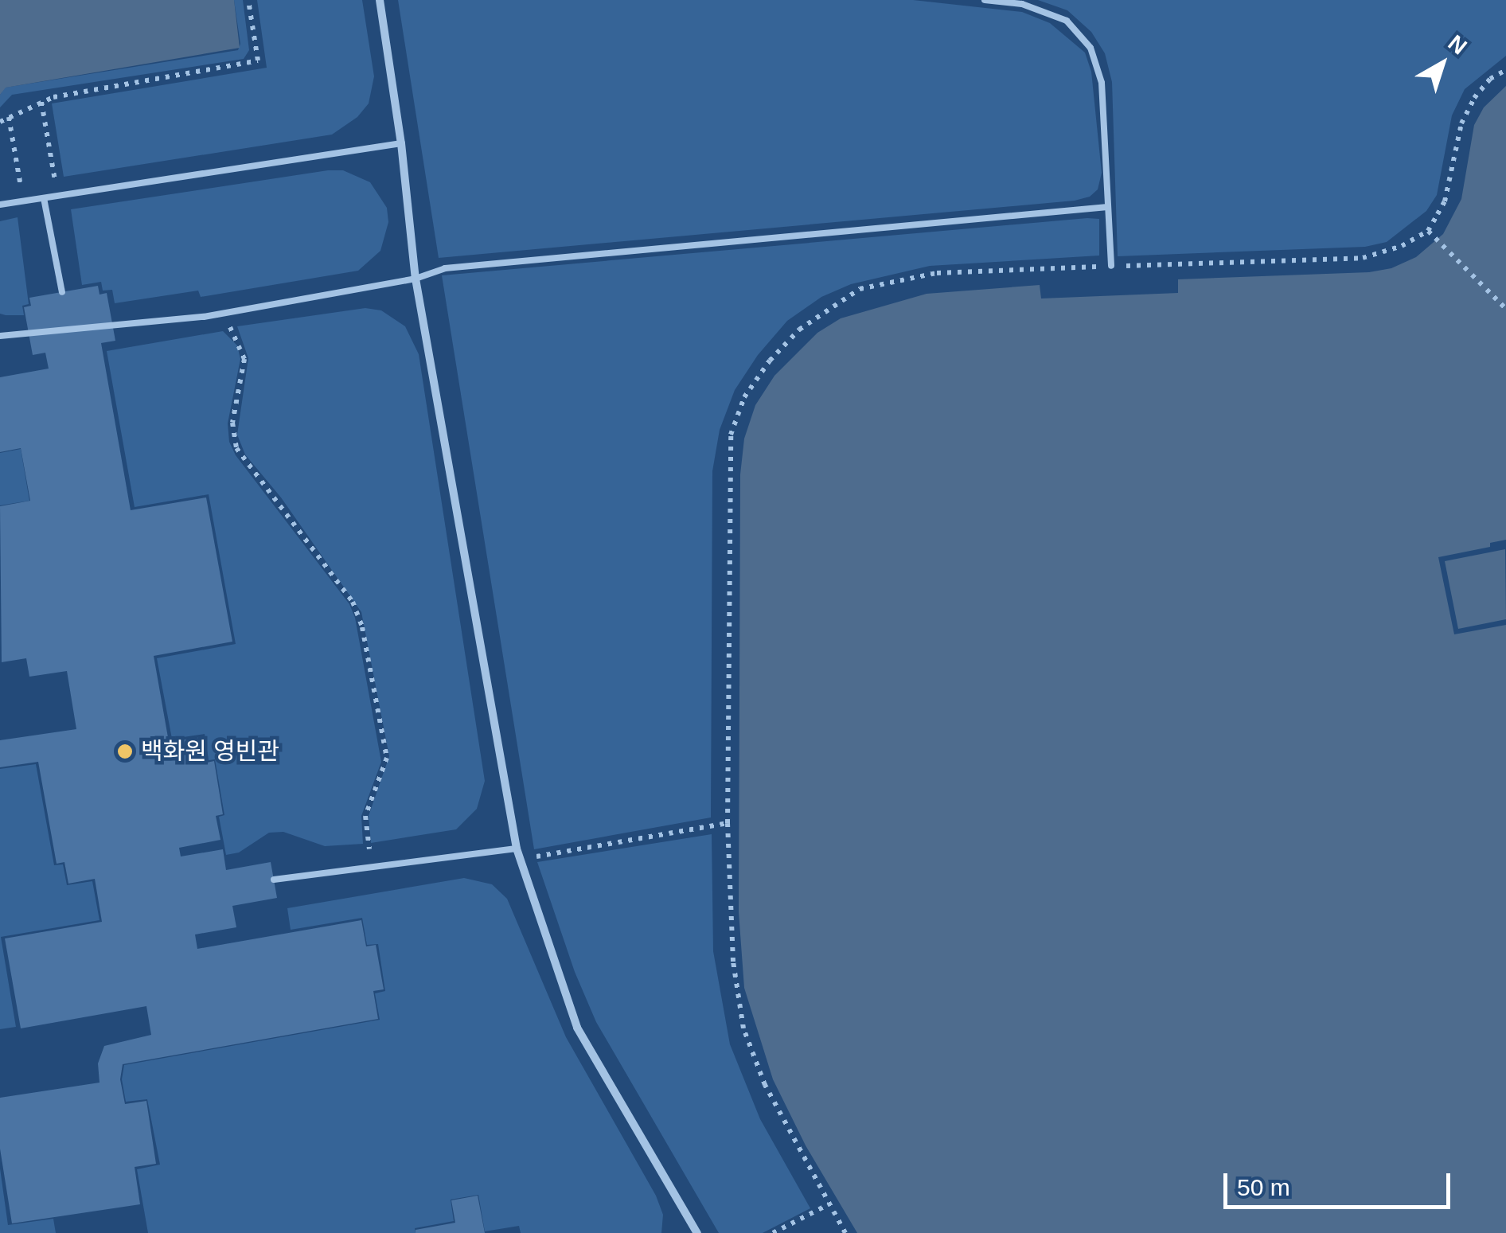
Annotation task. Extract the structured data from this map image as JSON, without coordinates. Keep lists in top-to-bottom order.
{
  "places": ["백화원 영빈관"],
  "scale_bar": "50 m",
  "north": "top right"
}
